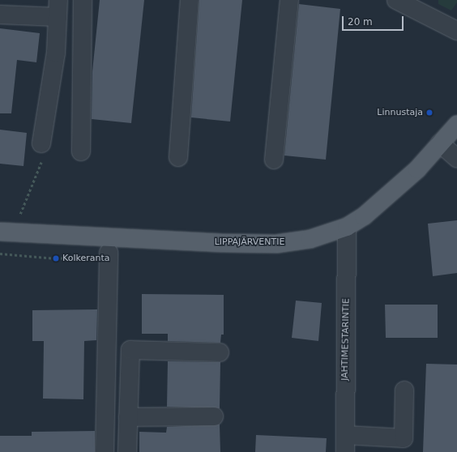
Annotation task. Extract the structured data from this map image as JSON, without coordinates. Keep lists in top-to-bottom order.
{
  "streets": {
    "main road": ["LIPPAJÄRVENTIE"],
    "street": ["JAHTIMESTARINTIE"]
  },
  "crossings": [
    ["LIPPAJÄRVENTIE", "JAHTIMESTARINTIE"]
  ],
  "places": ["Linnustaja", "Kolkeranta"],
  "scale_bar": "20 m"
}
